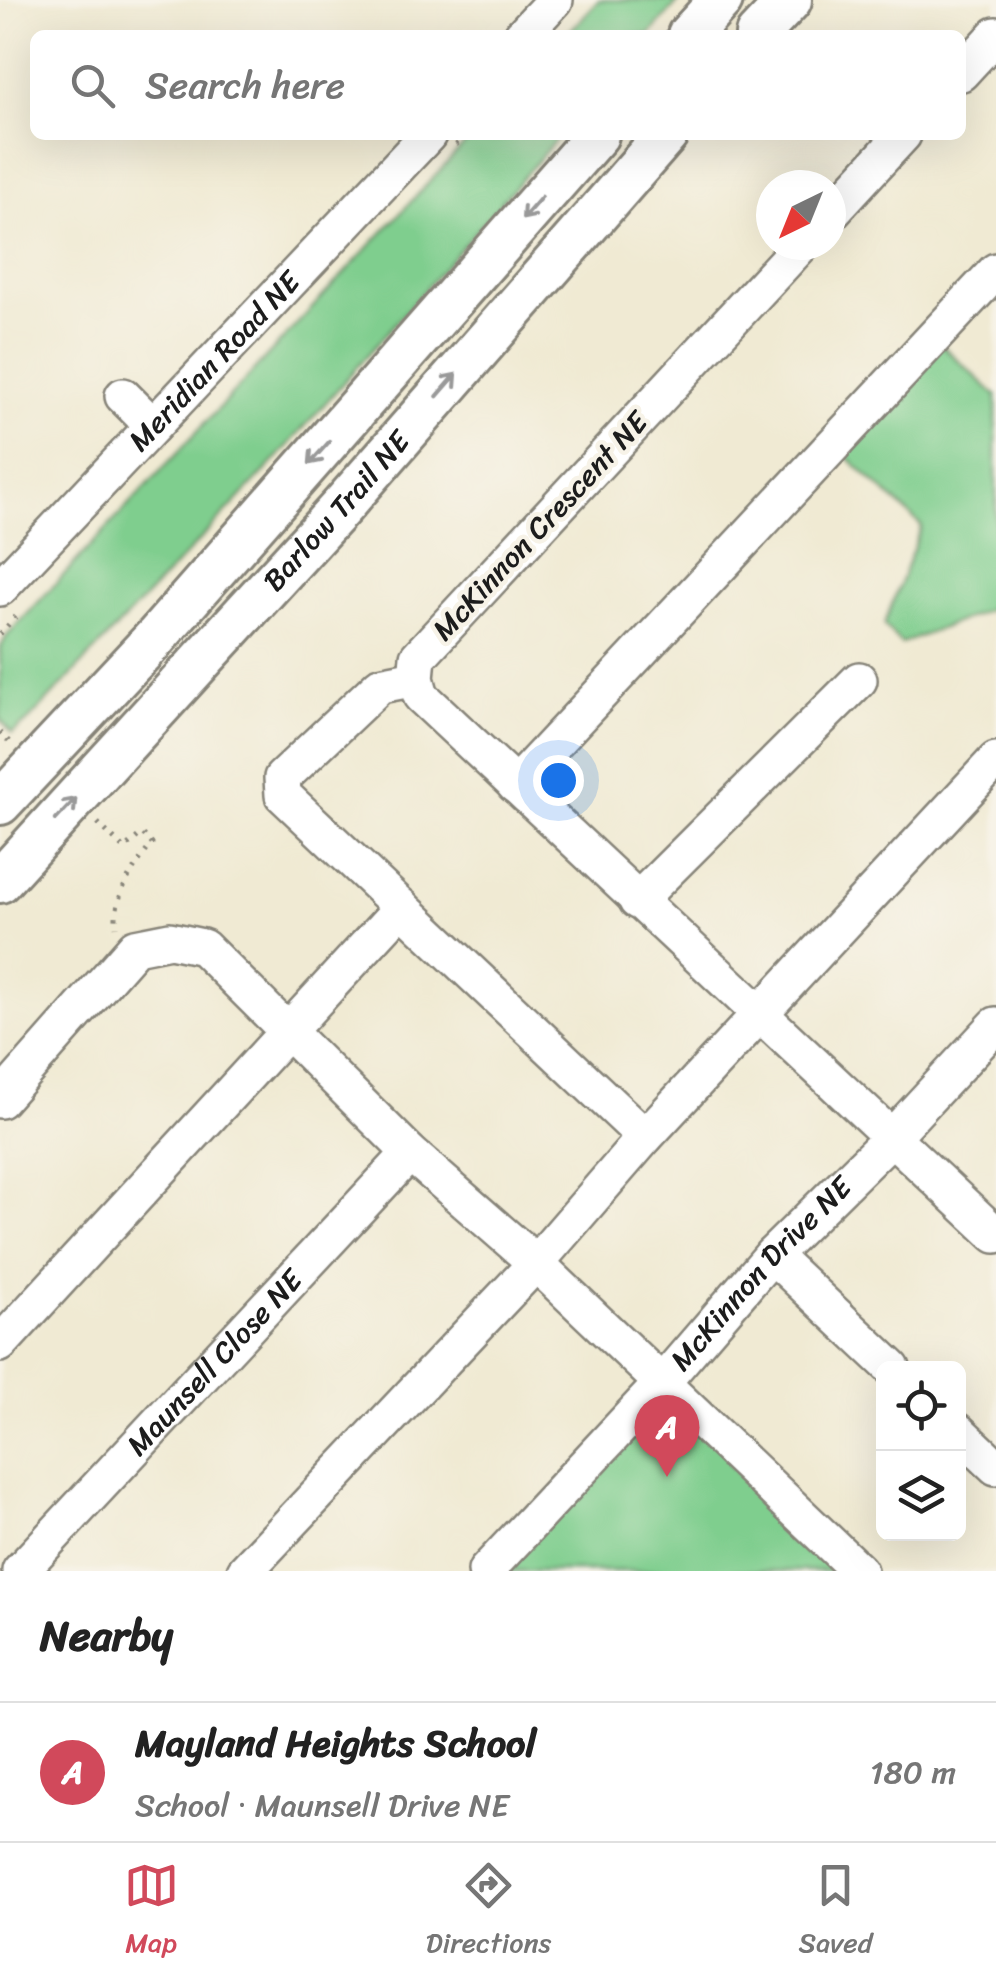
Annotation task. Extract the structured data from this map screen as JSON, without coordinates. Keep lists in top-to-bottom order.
{
  "streets": {
    "main road": ["Barlow Trail NE"],
    "street": [
      "Meridian Road NE",
      "McKinnon Crescent NE",
      "McKinnon Drive NE",
      "Maunsell Close NE"
    ]
  },
  "crossings": [
    ["McKinnon Crescent NE", "McKinnon Drive NE"]
  ],
  "north": "bottom left",
  "page": {
    "search": "Search here",
    "pins": "A",
    "heading": "Nearby",
    "list": [
      {
        "mark": "A",
        "name": "Mayland Heights School",
        "note": "School · Maunsell Drive NE",
        "value": "180 m"
      }
    ],
    "nav": ["Map", "Directions", "Saved"]
  }
}
